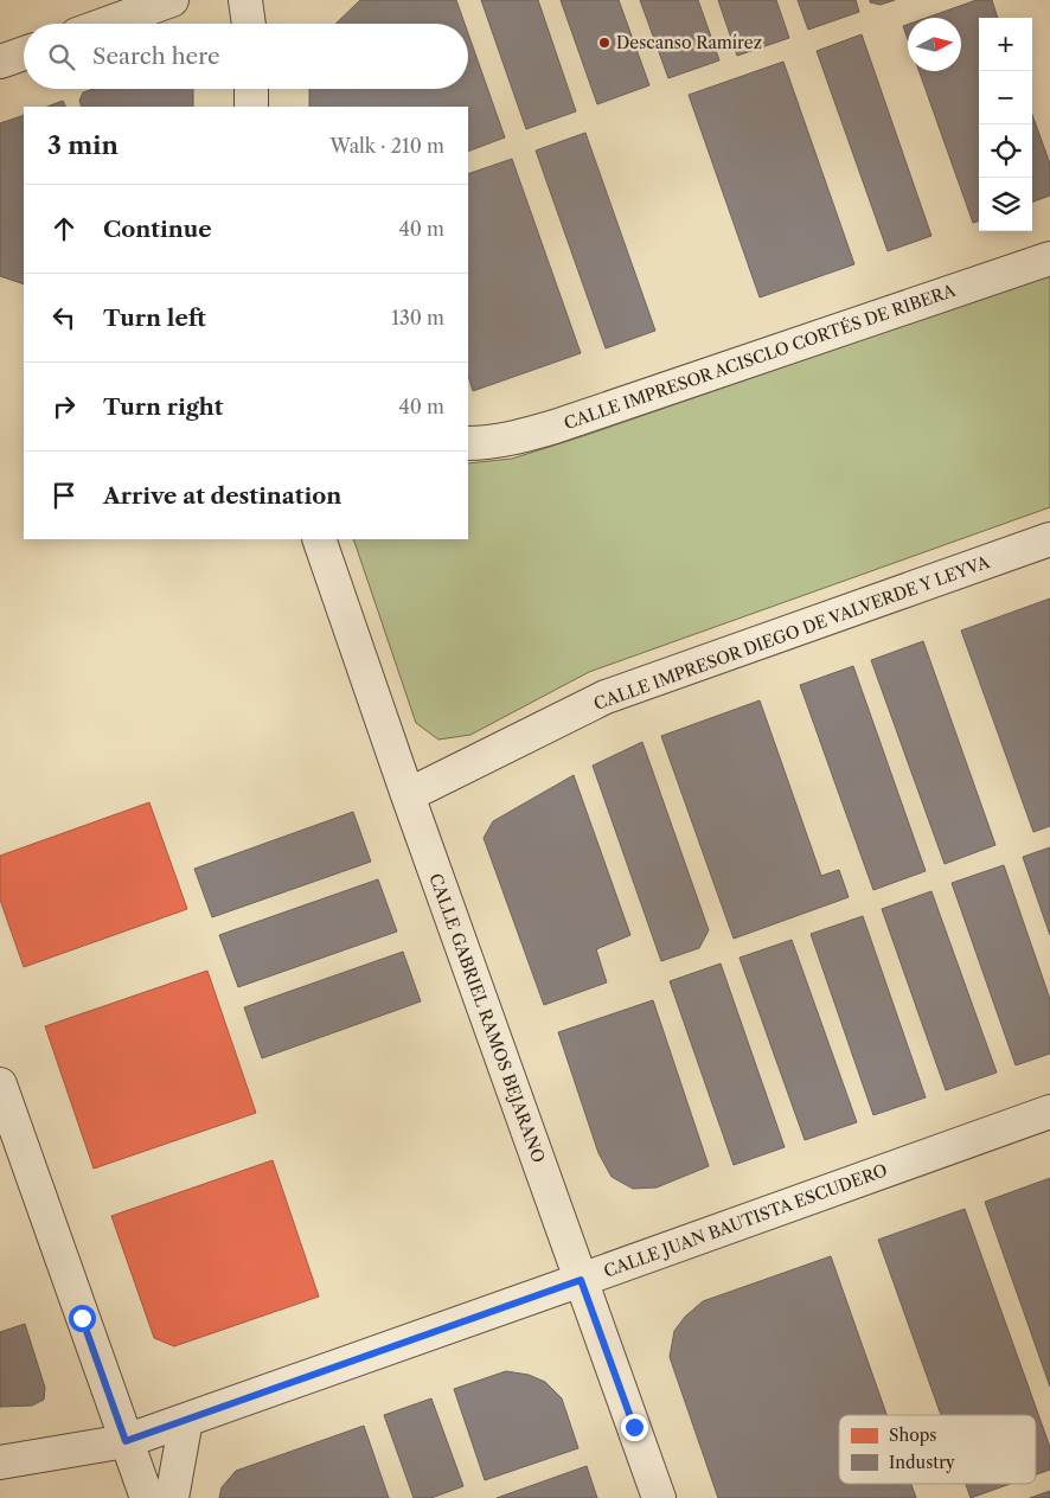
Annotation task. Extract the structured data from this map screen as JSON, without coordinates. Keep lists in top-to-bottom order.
{
  "streets": {
    "street": [
      "CALLE IMPRESOR ACISCLO CORTÉS DE RIBERA",
      "CALLE IMPRESOR DIEGO DE VALVERDE Y LEYVA",
      "CALLE GABRIEL RAMOS BEJARANO",
      "CALLE JUAN BAUTISTA ESCUDERO"
    ]
  },
  "crossings": [
    ["CALLE IMPRESOR DIEGO DE VALVERDE Y LEYVA", "CALLE GABRIEL RAMOS BEJARANO"],
    ["CALLE GABRIEL RAMOS BEJARANO", "CALLE JUAN BAUTISTA ESCUDERO"]
  ],
  "places": ["Descanso Ramírez"],
  "legend": ["Shops", "Industry"],
  "north": "right",
  "page": {
    "map_buttons": ["+", "−"],
    "search": "Search here",
    "heading": ["3 min", "Walk · 210 m"],
    "list": [
      ["Continue", "40 m"],
      ["Turn left", "130 m"],
      ["Turn right", "40 m"],
      "Arrive at destination"
    ]
  }
}
